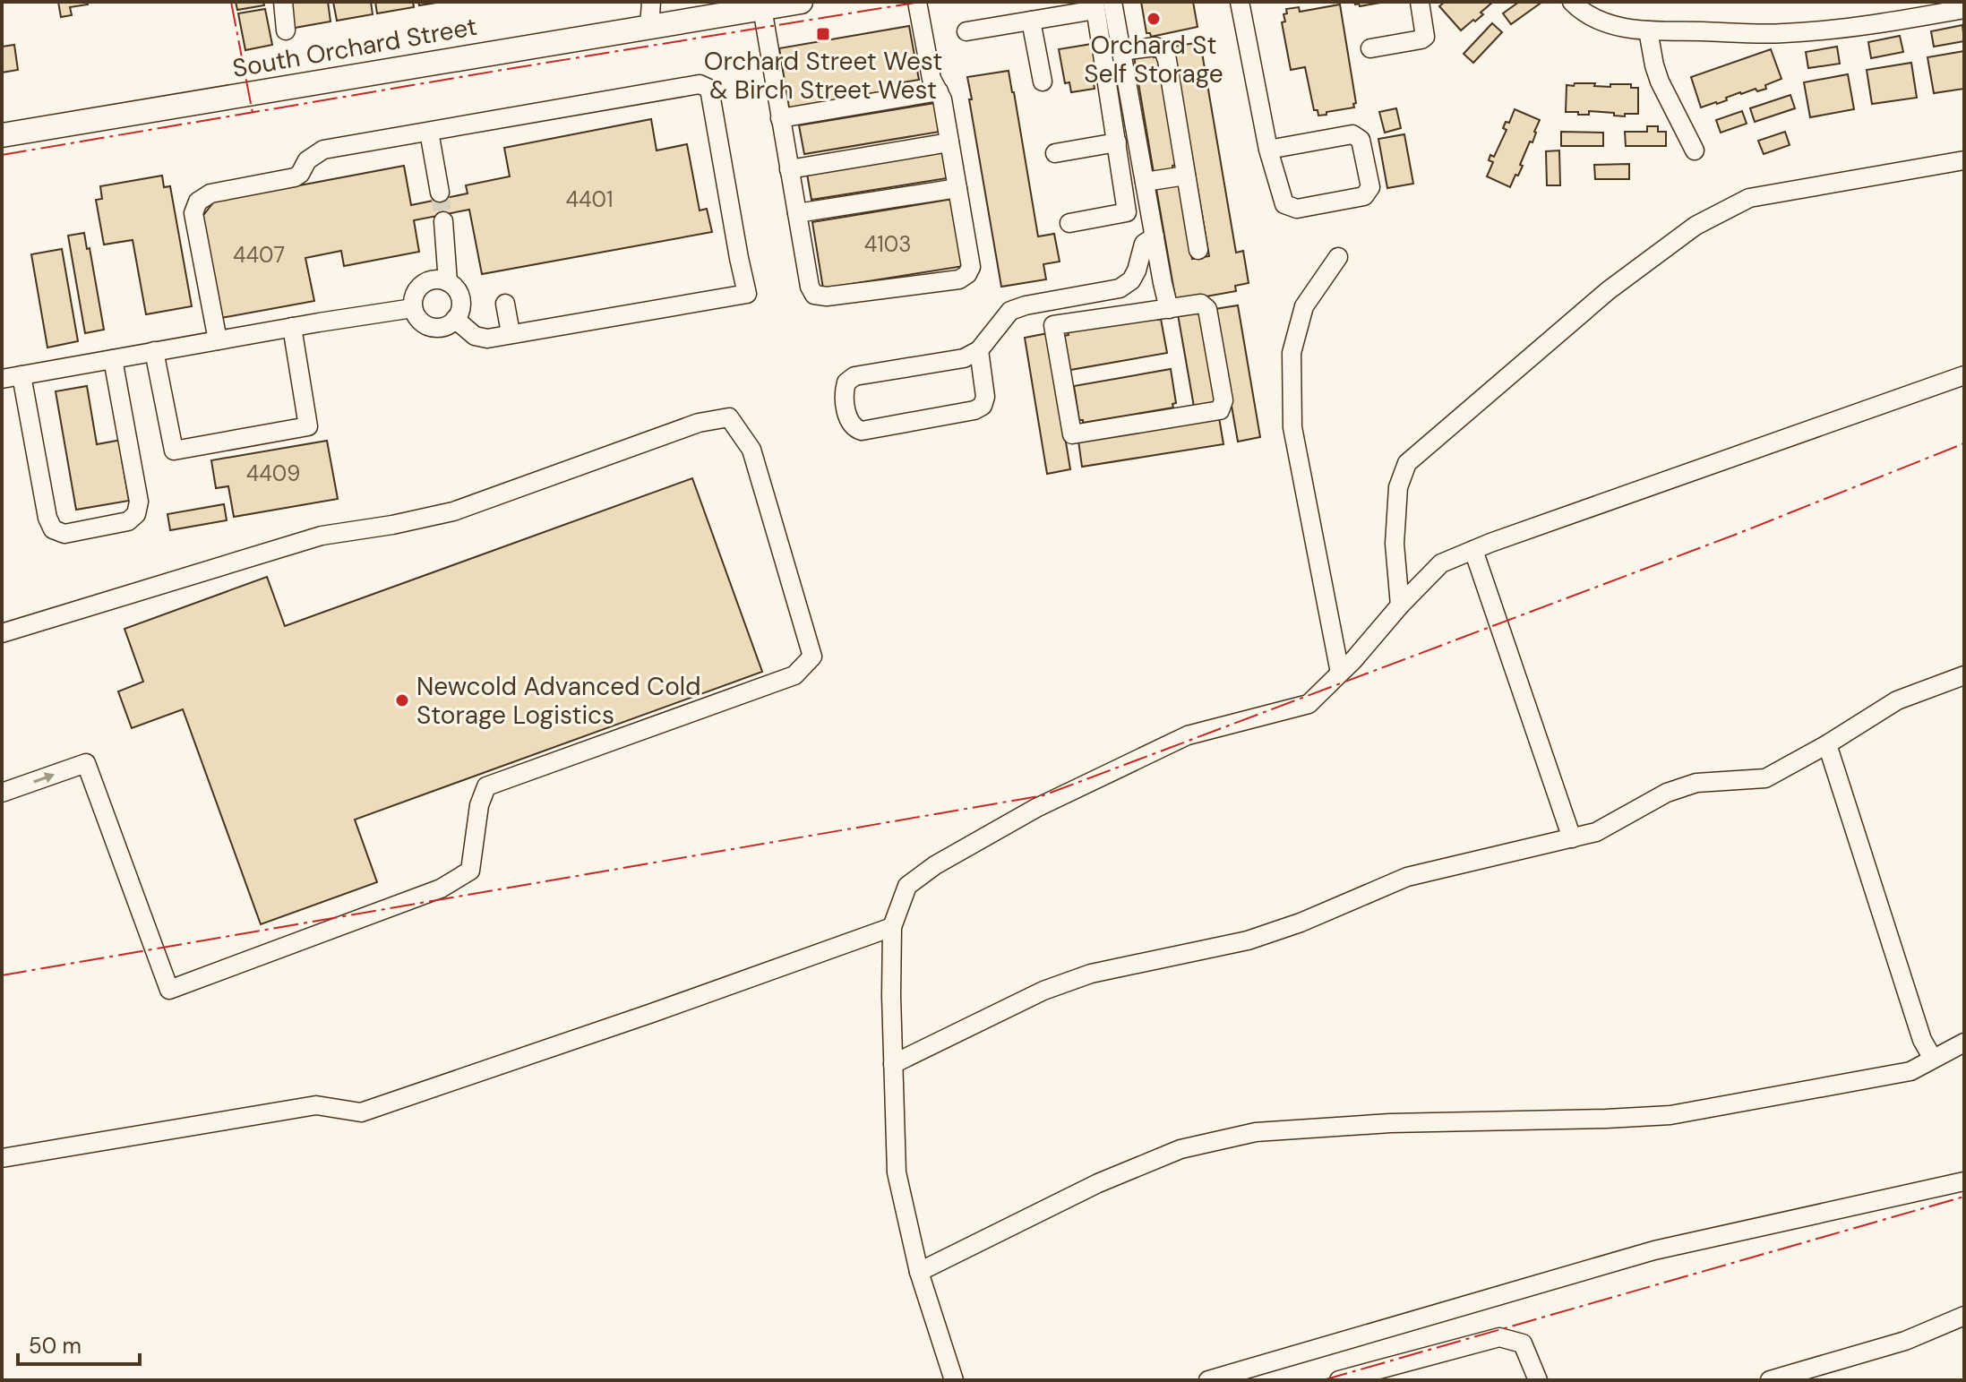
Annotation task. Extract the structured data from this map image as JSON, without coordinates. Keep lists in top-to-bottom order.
{
  "streets": {
    "main road": ["South Orchard Street"]
  },
  "places": {
    "other": ["Orchard St Self Storage", "Newcold Advanced Cold Storage Logistics"],
    "transit": ["Orchard Street West & Birch Street West"]
  },
  "house_numbers": [
    "4401",
    "4103",
    "4407",
    "4409"
  ],
  "scale_bar": "50 m"
}
